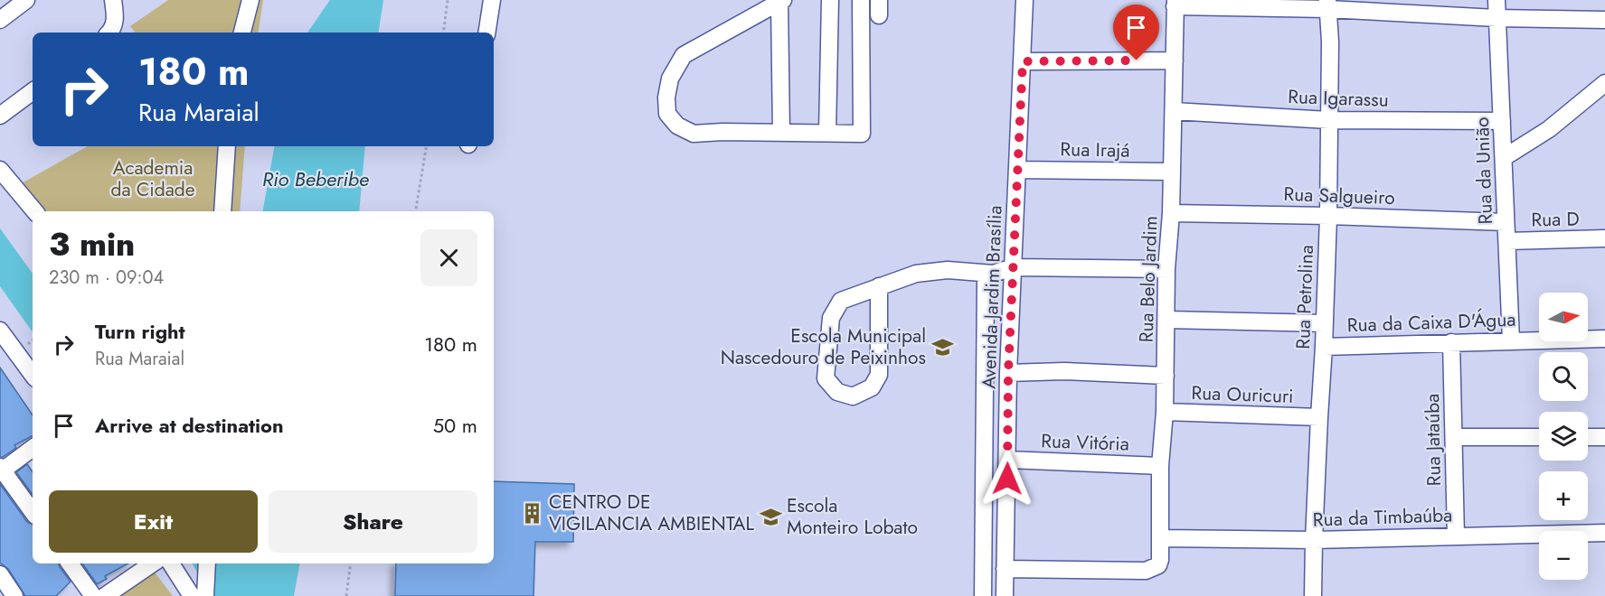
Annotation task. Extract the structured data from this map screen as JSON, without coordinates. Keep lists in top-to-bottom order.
{
  "streets": {
    "street": [
      "Rua Igarassu",
      "Rua Irajá",
      "Rua da União",
      "Rua Salgueiro",
      "Rua D",
      "Rua Belo Jardim",
      "Avenida Jardim Brasília",
      "Rua Petrolina",
      "Rua da Caixa D'Água",
      "Rua Ouricuri",
      "Rua Jataúba",
      "Rua Vitória",
      "Rua da Timbaúba"
    ]
  },
  "crossings": [
    ["Rua Igarassu", "Rua da União"],
    ["Rua Igarassu", "Rua Belo Jardim"],
    ["Rua Igarassu", "Rua Petrolina"],
    ["Rua Irajá", "Rua Belo Jardim"],
    ["Rua Irajá", "Avenida Jardim Brasília"],
    ["Rua da União", "Rua Salgueiro"],
    ["Rua da União", "Rua D"],
    ["Rua da União", "Rua da Caixa D'Água"],
    ["Rua Salgueiro", "Rua Belo Jardim"],
    ["Rua Salgueiro", "Rua Petrolina"],
    ["Rua Belo Jardim", "Avenida Jardim Brasília"],
    ["Rua Belo Jardim", "Rua da Caixa D'Água"],
    ["Rua Belo Jardim", "Rua Ouricuri"],
    ["Rua Belo Jardim", "Rua Vitória"],
    ["Rua Belo Jardim", "Rua da Timbaúba"],
    ["Avenida Jardim Brasília", "Rua Vitória"],
    ["Rua Petrolina", "Rua da Caixa D'Água"],
    ["Rua Petrolina", "Rua Ouricuri"],
    ["Rua Petrolina", "Rua da Timbaúba"],
    ["Rua da Caixa D'Água", "Rua Jataúba"],
    ["Rua Jataúba", "Rua da Timbaúba"]
  ],
  "water": ["Rio Beberibe"],
  "parks": ["Academia da Cidade"],
  "places": {
    "school or university": ["Escola Municipal Nascedouro de Peixinhos", "Escola Monteiro Lobato"],
    "building": ["CENTRO DE VIGILANCIA AMBIENTAL"]
  },
  "north": "right",
  "page": {
    "turn": ["180 m", "Rua Maraial"],
    "heading": ["3 min", "230 m · 09:04"],
    "map_buttons": ["+", "−"],
    "list": [
      {
        "name": "Turn right",
        "note": "Rua Maraial",
        "value": "180 m"
      },
      {
        "name": "Arrive at destination",
        "value": "50 m"
      }
    ],
    "buttons": ["Exit", "Share"]
  }
}
